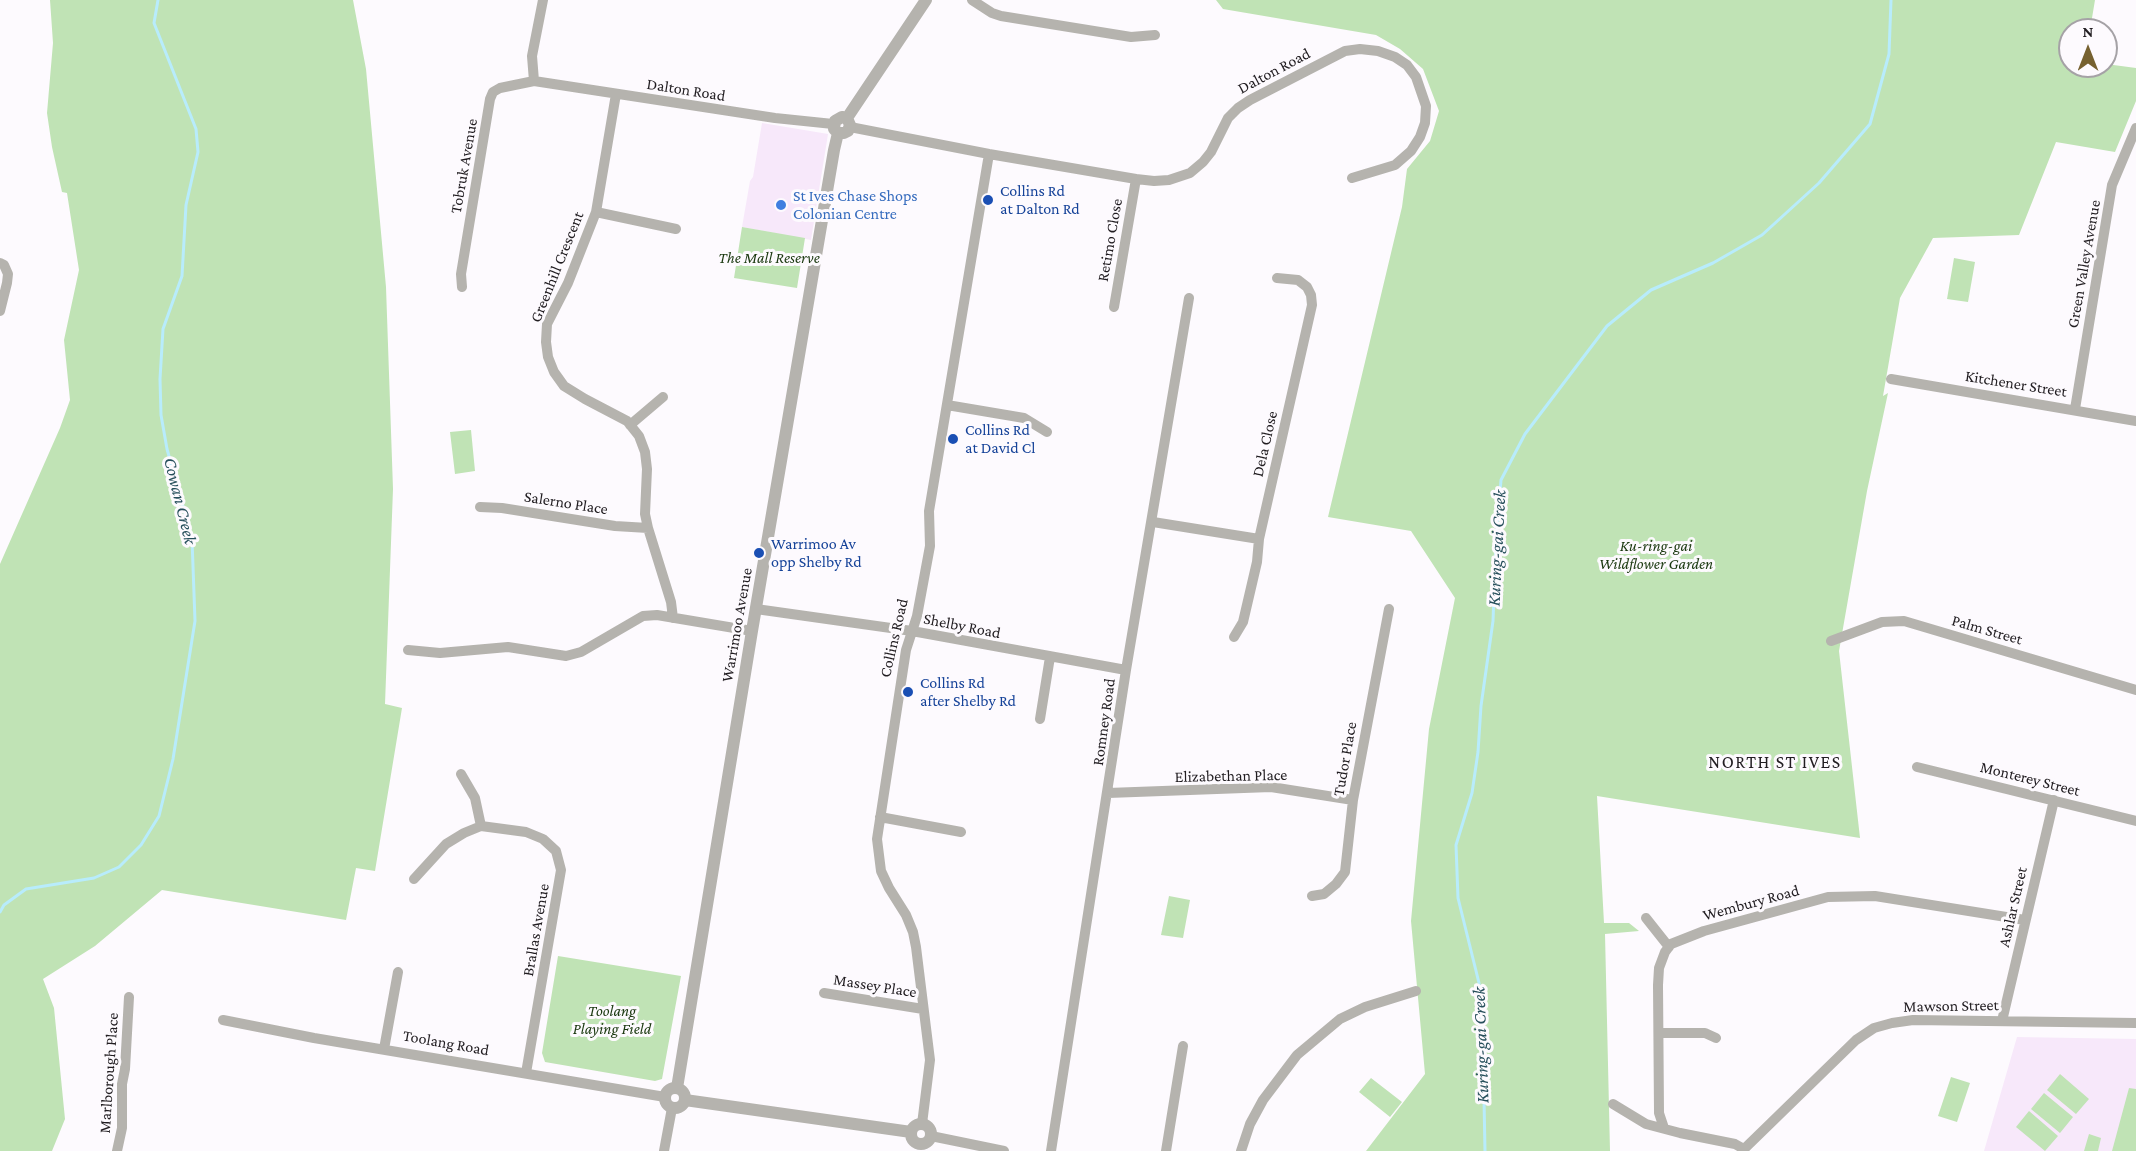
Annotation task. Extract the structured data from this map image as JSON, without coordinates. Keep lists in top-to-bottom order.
{
  "streets": {
    "street": [
      "Dalton Road",
      "Tobruk Avenue",
      "Retimo Close",
      "Green Valley Avenue",
      "Greenhill Crescent",
      "Kitchener Street",
      "Dela Close",
      "Salerno Place",
      "Warrimoo Avenue",
      "Shelby Road",
      "Palm Street",
      "Collins Road",
      "Romney Road",
      "Tudor Place",
      "Elizabethan Place",
      "Monterey Street",
      "Wembury Road",
      "Ashlar Street",
      "Brallas Avenue",
      "Massey Place",
      "Mawson Street",
      "Toolang Road",
      "Marlborough Place"
    ]
  },
  "crossings": [
    ["Dalton Road", "Tobruk Avenue"],
    ["Dalton Road", "Retimo Close"],
    ["Dalton Road", "Greenhill Crescent"],
    ["Dalton Road", "Warrimoo Avenue"],
    ["Dalton Road", "Collins Road"],
    ["Green Valley Avenue", "Kitchener Street"],
    ["Warrimoo Avenue", "Shelby Road"],
    ["Warrimoo Avenue", "Toolang Road"],
    ["Shelby Road", "Collins Road"],
    ["Shelby Road", "Romney Road"],
    ["Collins Road", "Massey Place"],
    ["Romney Road", "Elizabethan Place"],
    ["Tudor Place", "Elizabethan Place"],
    ["Monterey Street", "Ashlar Street"],
    ["Wembury Road", "Ashlar Street"],
    ["Ashlar Street", "Mawson Street"],
    ["Brallas Avenue", "Toolang Road"]
  ],
  "districts": ["NORTH ST IVES"],
  "water": ["Cowan Creek", "Kuring-gai Creek"],
  "parks": ["The Mall Reserve", "Ku-ring-gai Wildflower Garden", "Toolang Playing Field"],
  "places": [
    "Collins Rd at Dalton Rd",
    "St Ives Chase Shops Colonian Centre",
    "Collins Rd at David Cl",
    "Warrimoo Av opp Shelby Rd",
    "Collins Rd after Shelby Rd"
  ],
  "north": "top"
}
